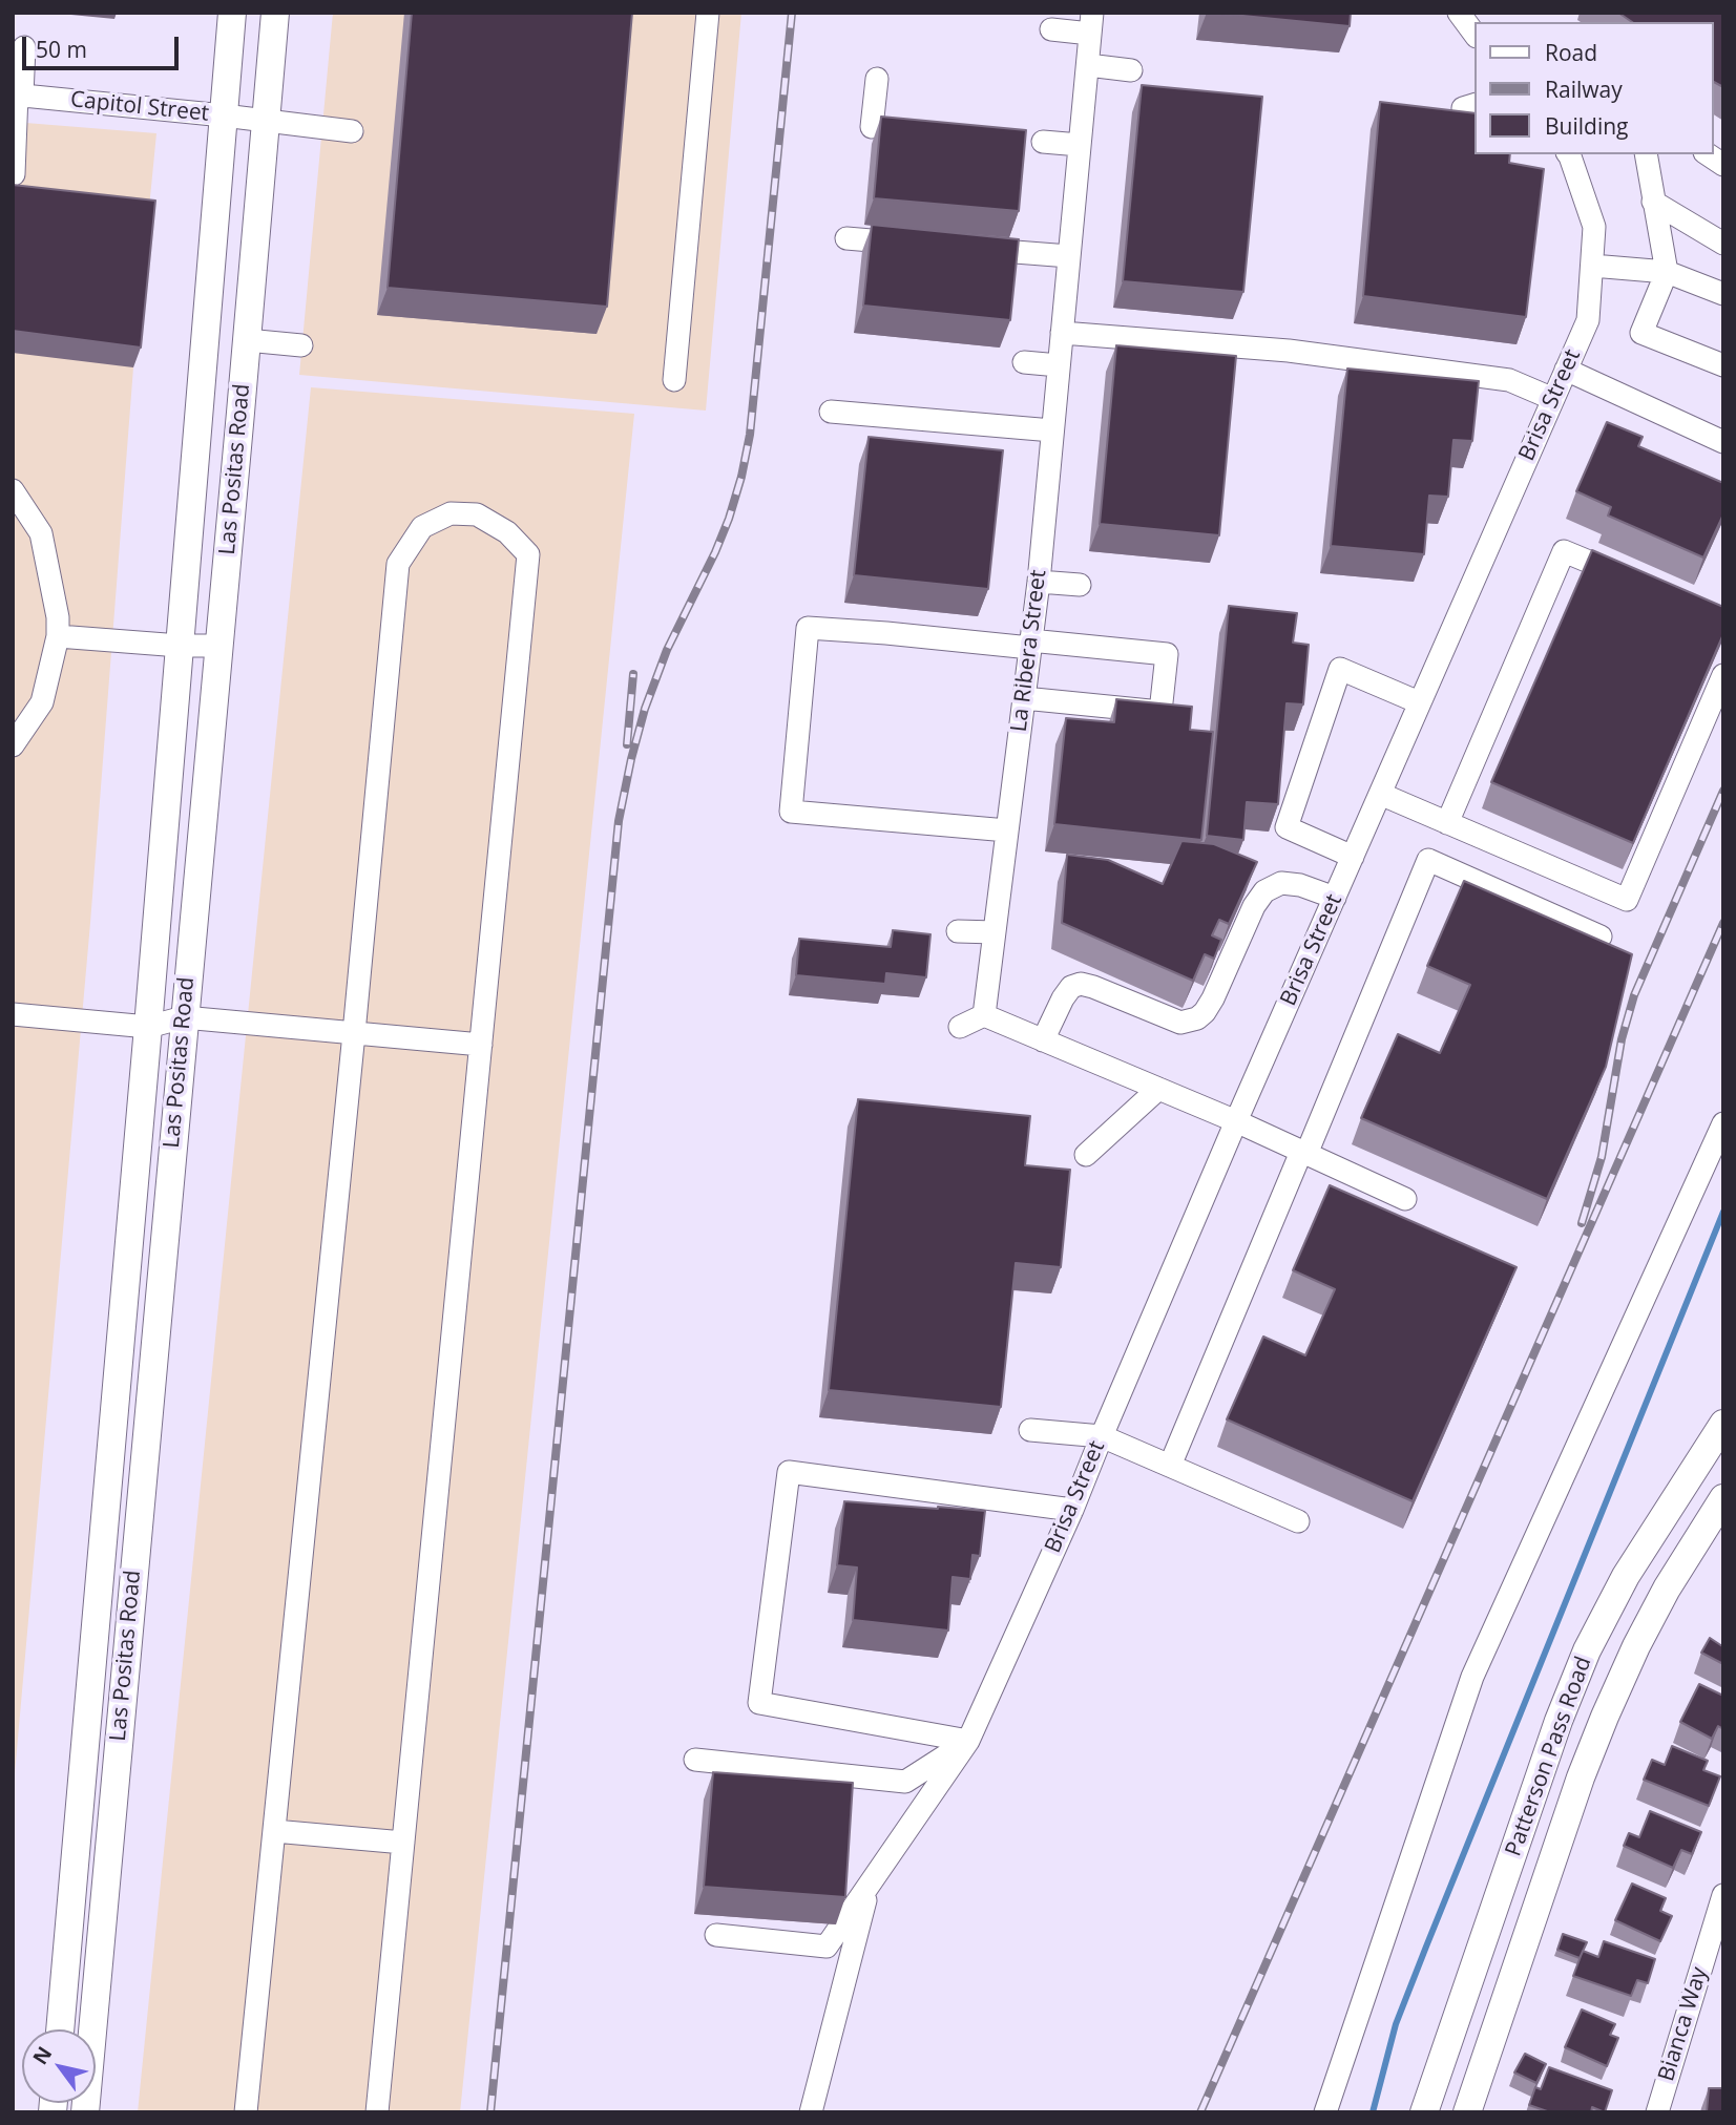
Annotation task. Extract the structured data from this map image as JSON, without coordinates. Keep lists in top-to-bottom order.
{
  "streets": {
    "main road": ["Las Positas Road", "Patterson Pass Road"],
    "street": [
      "Capitol Street",
      "Brisa Street",
      "La Ribera Street",
      "Bianca Way"
    ]
  },
  "crossings": [
    ["Capitol Street", "Las Positas Road"]
  ],
  "legend": ["Road", "Railway", "Building"],
  "scale_bar": "50 m",
  "north": "top left"
}
